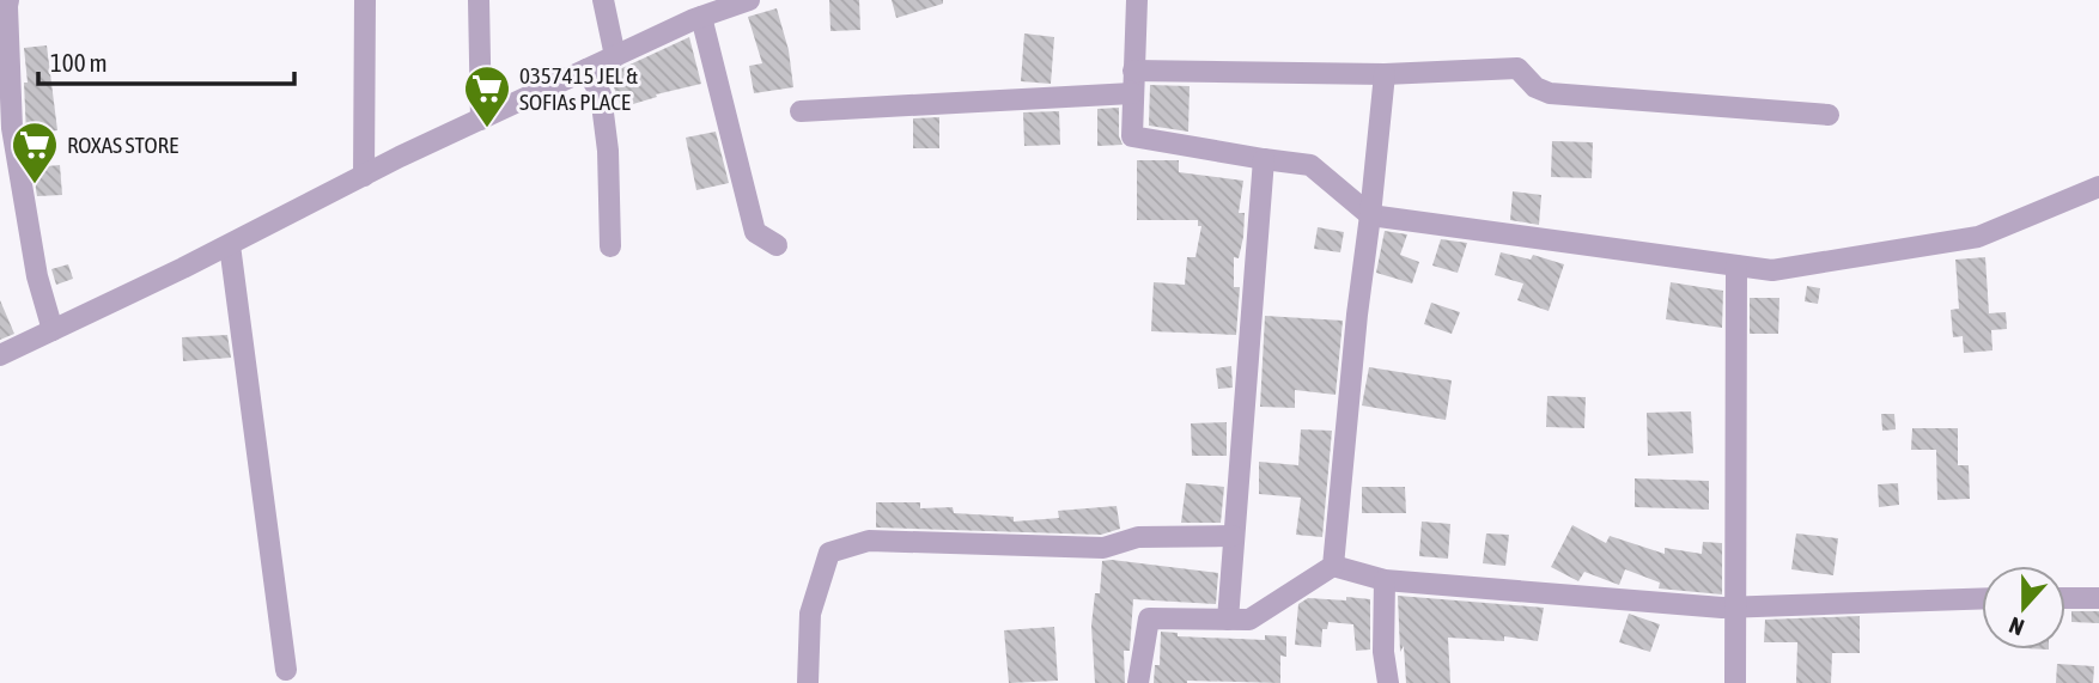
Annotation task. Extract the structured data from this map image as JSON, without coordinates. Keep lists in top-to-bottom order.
{
  "places": {
    "supermarket": ["0357415 JEL & SOFIAs PLACE", "ROXAS STORE"]
  },
  "scale_bar": "100 m",
  "north": "bottom"
}
